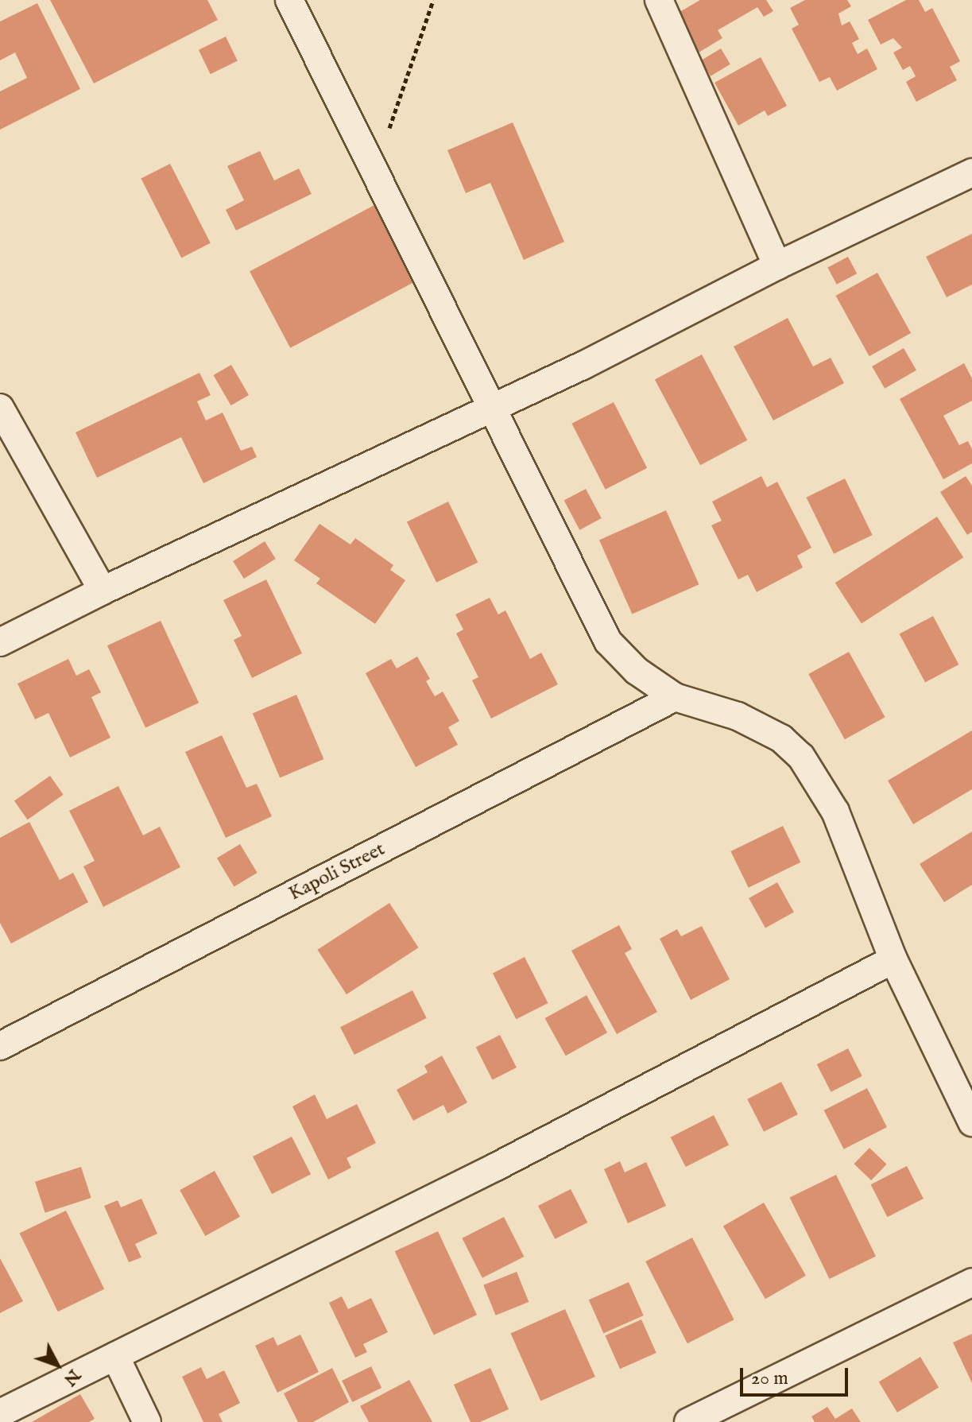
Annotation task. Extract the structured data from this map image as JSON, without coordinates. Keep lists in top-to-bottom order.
{
  "streets": {
    "street": ["Kapoli Street"]
  },
  "scale_bar": "20 m",
  "north": "bottom right"
}
